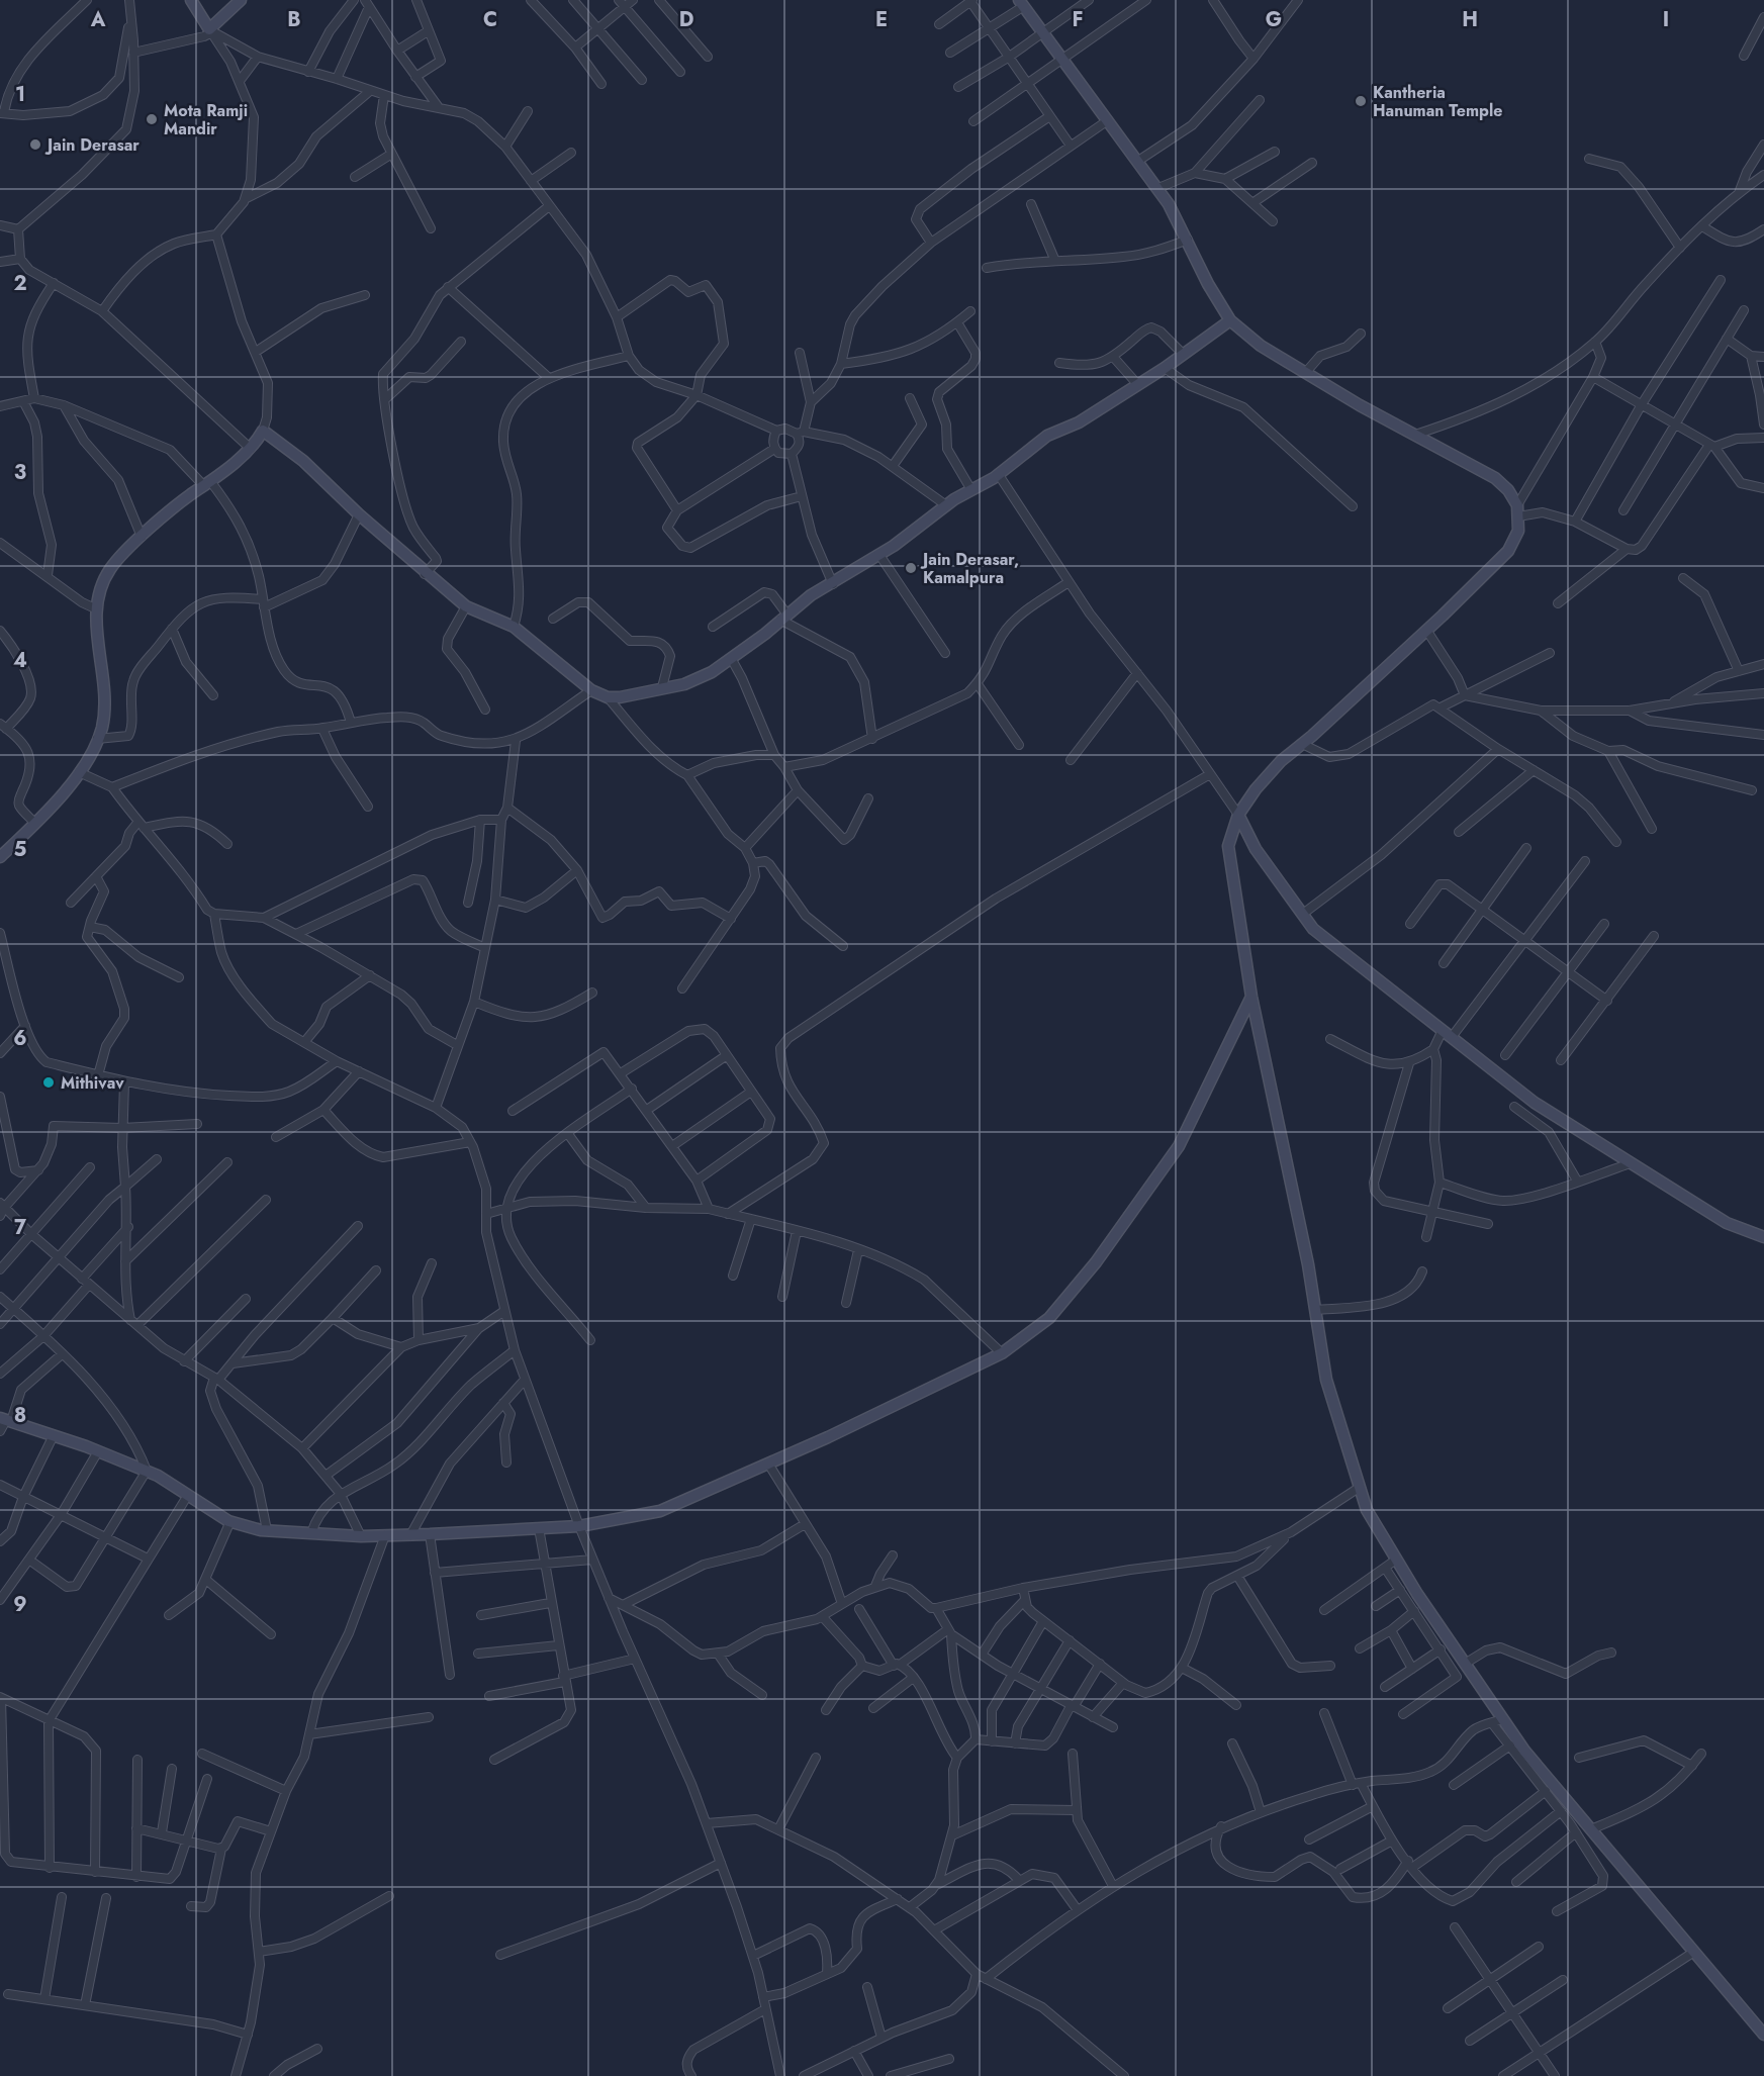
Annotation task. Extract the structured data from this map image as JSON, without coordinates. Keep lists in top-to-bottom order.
{
  "places": [
    "Kantheria Hanuman Temple",
    "Mota Ramji Mandir",
    "Jain Derasar",
    "Jain Derasar, Kamalpura",
    "Mithivav"
  ],
  "grid": {
    "columns": [
      "A",
      "B",
      "C",
      "D",
      "E",
      "F",
      "G",
      "H",
      "I"
    ],
    "rows": [
      "1",
      "2",
      "3",
      "4",
      "5",
      "6",
      "7",
      "8",
      "9"
    ]
  }
}
